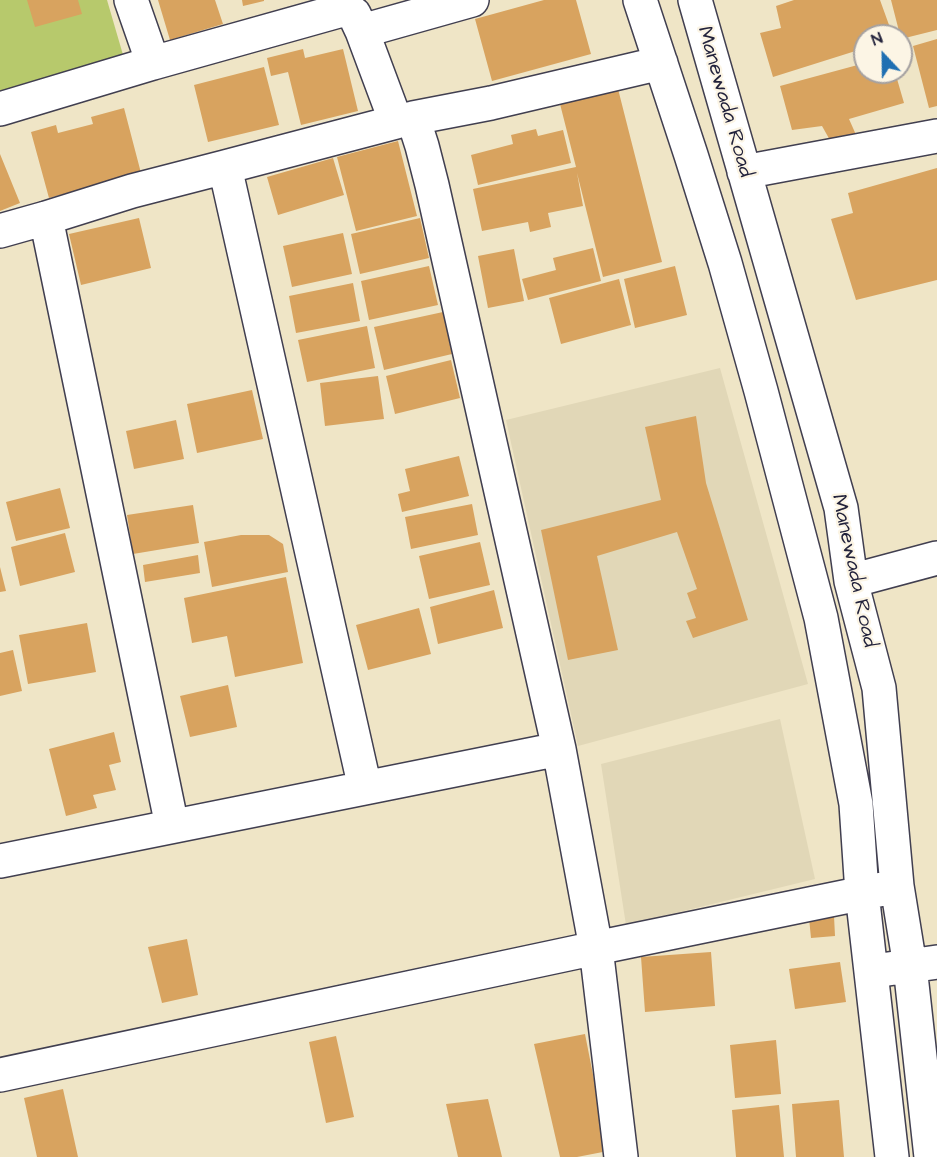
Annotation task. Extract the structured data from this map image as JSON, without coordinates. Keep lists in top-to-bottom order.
{
  "streets": {
    "street": ["Manewada Road"]
  },
  "north": "top"
}
